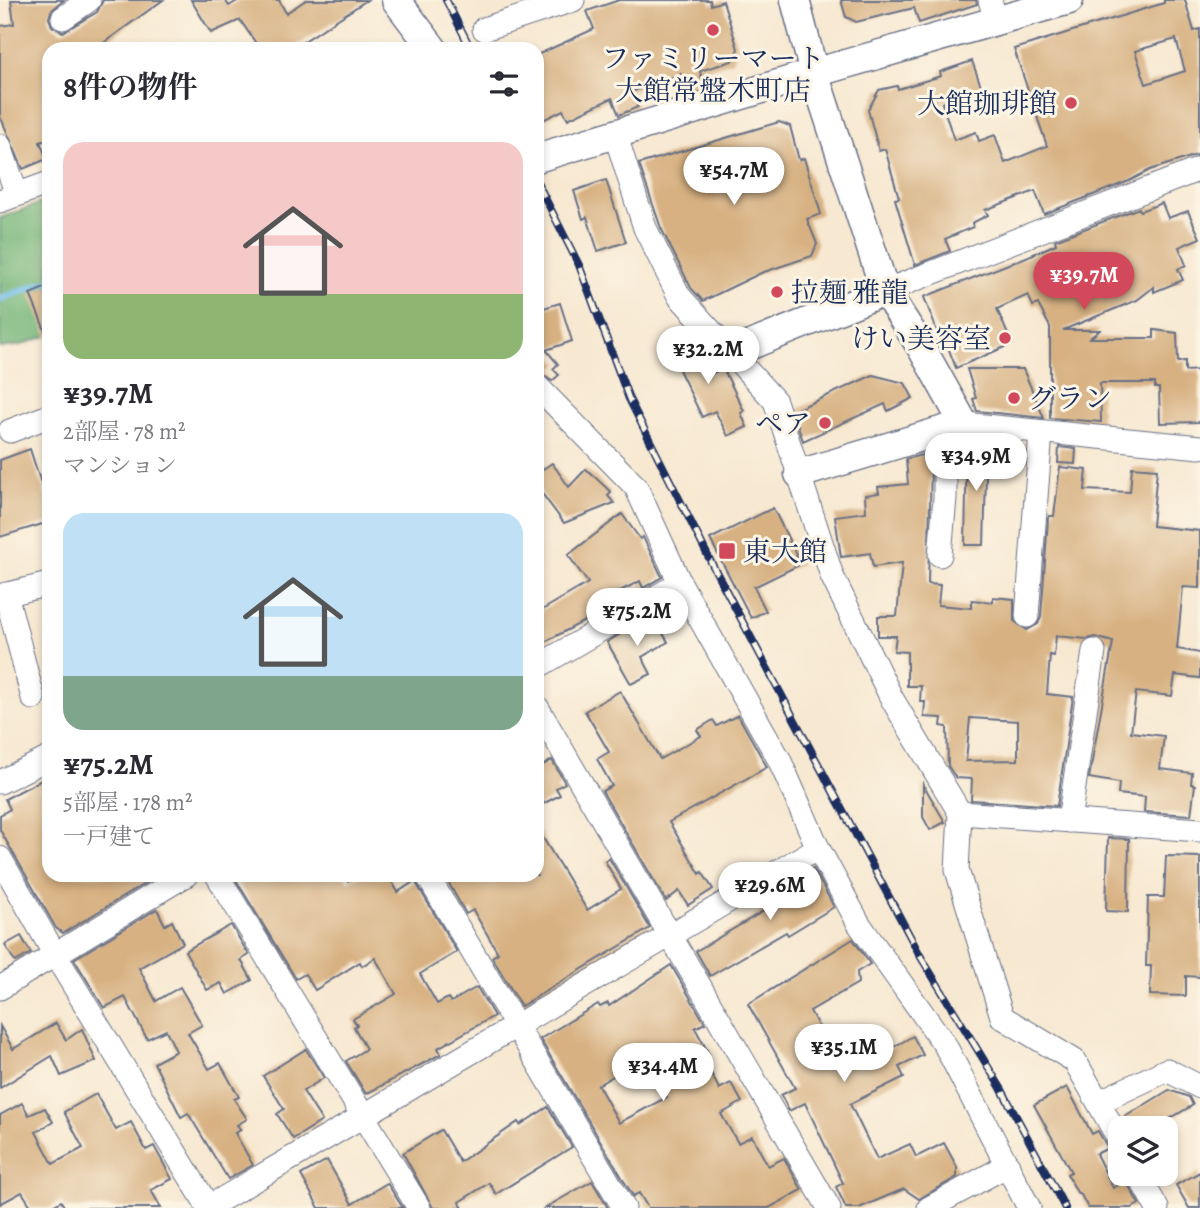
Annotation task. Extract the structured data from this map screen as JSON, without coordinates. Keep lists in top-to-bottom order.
{
  "places": {
    "other": [
      "ファミリーマート 大館常盤木町店",
      "大館珈琲館",
      "拉麺 雅龍",
      "けい美容室",
      "グラン",
      "ペア"
    ],
    "transit": ["東大館"]
  },
  "page": {
    "heading": "8件の物件",
    "list": [
      {
        "name": "¥39.7M",
        "note": "2部屋 · 78 m² · マンション"
      },
      {
        "name": "¥75.2M",
        "note": "5部屋 · 178 m² · 一戸建て"
      }
    ],
    "price": [
      "¥54.7M",
      "¥39.7M",
      "¥32.2M",
      "¥34.9M",
      "¥75.2M",
      "¥29.6M",
      "¥35.1M",
      "¥34.4M"
    ]
  }
}
